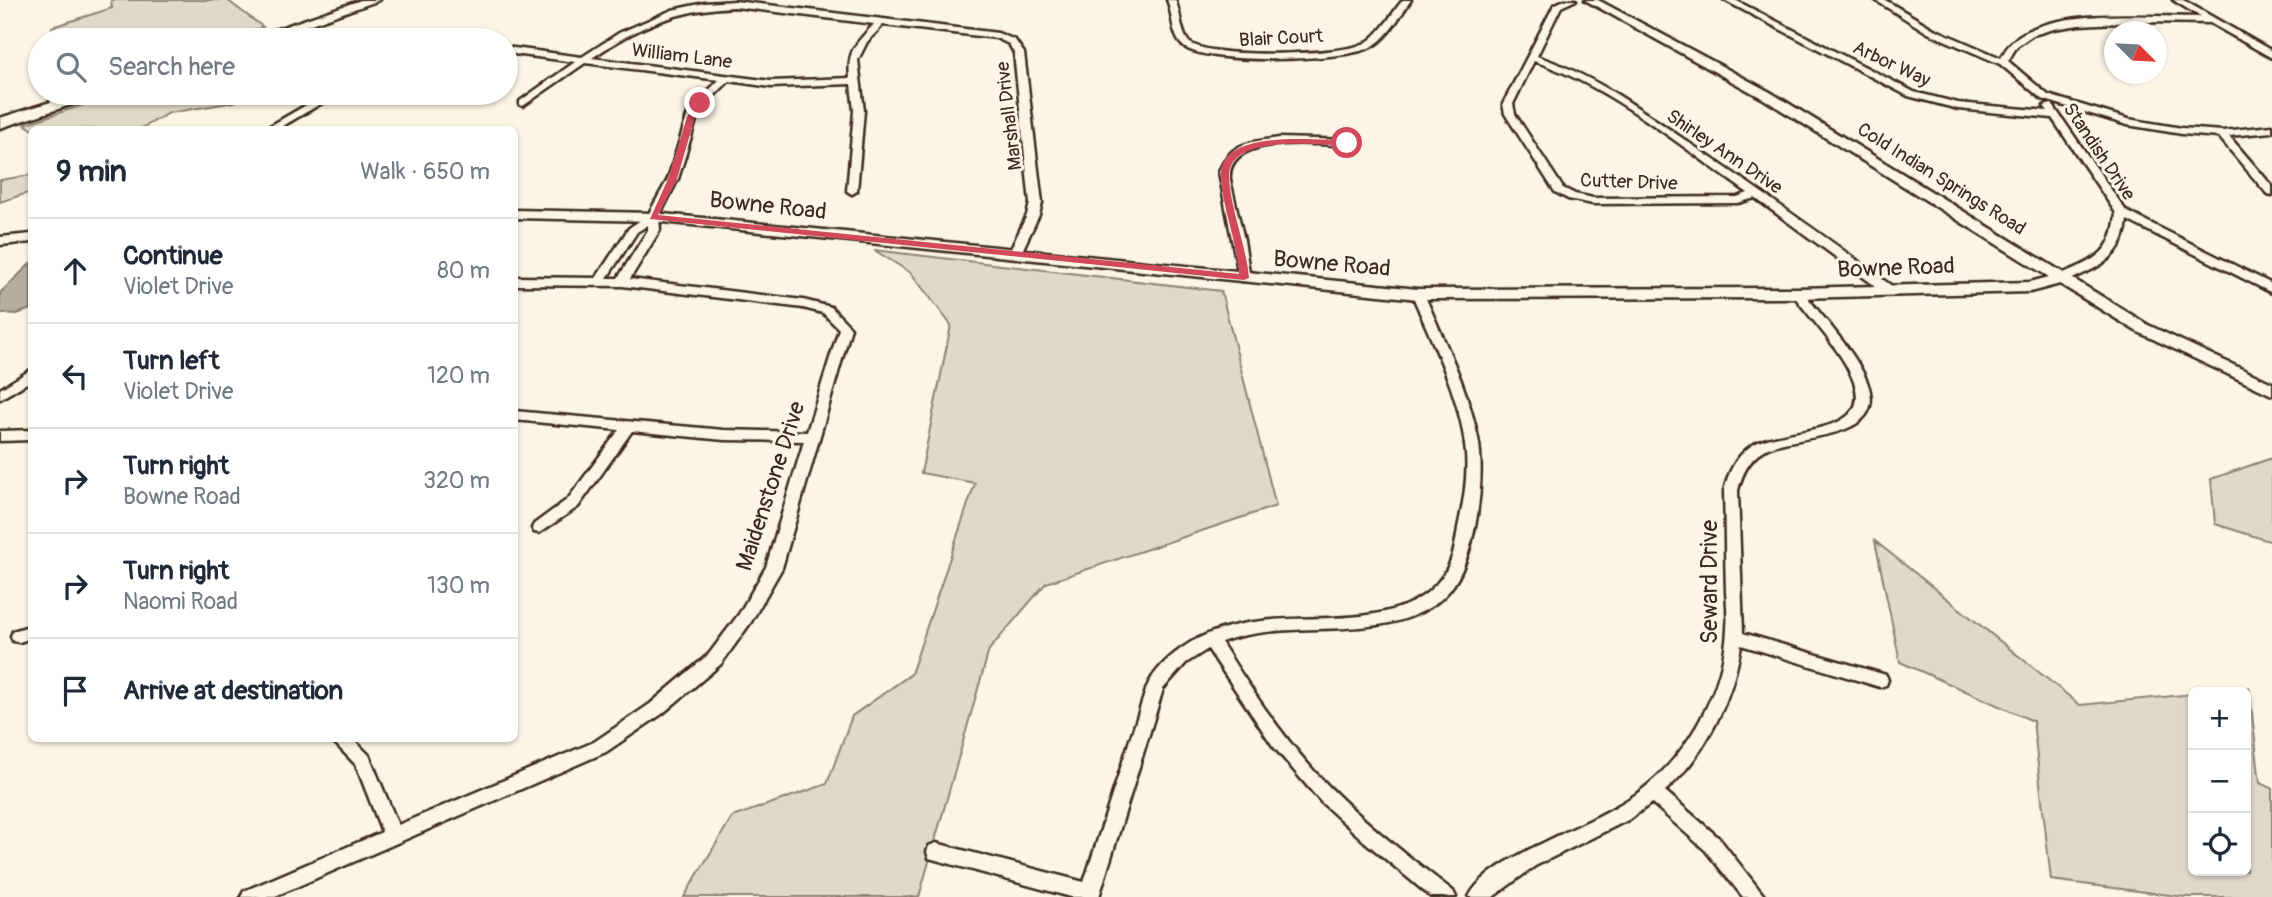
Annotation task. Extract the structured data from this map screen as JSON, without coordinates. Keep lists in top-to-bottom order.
{
  "streets": {
    "street": [
      "Blair Court",
      "William Lane",
      "Arbor Way",
      "Marshall Drive",
      "Shirley Ann Drive",
      "Standish Drive",
      "Cold Indian Springs Road",
      "Cutter Drive",
      "Bowne Road",
      "Maidenstone Drive",
      "Seward Drive"
    ]
  },
  "crossings": [
    ["William Lane", "Marshall Drive"],
    ["Arbor Way", "Standish Drive"],
    ["Marshall Drive", "Bowne Road"],
    ["Shirley Ann Drive", "Cutter Drive"],
    ["Shirley Ann Drive", "Bowne Road"],
    ["Standish Drive", "Cold Indian Springs Road"],
    ["Standish Drive", "Bowne Road"],
    ["Cold Indian Springs Road", "Bowne Road"],
    ["Bowne Road", "Seward Drive"]
  ],
  "north": "bottom right",
  "page": {
    "search": "Search here",
    "heading": ["9 min", "Walk · 650 m"],
    "list": [
      ["Continue", "Violet Drive", "80 m"],
      ["Turn left", "Violet Drive", "120 m"],
      ["Turn right", "Bowne Road", "320 m"],
      ["Turn right", "Naomi Road", "130 m"],
      "Arrive at destination"
    ],
    "map_buttons": ["+", "−"]
  }
}
